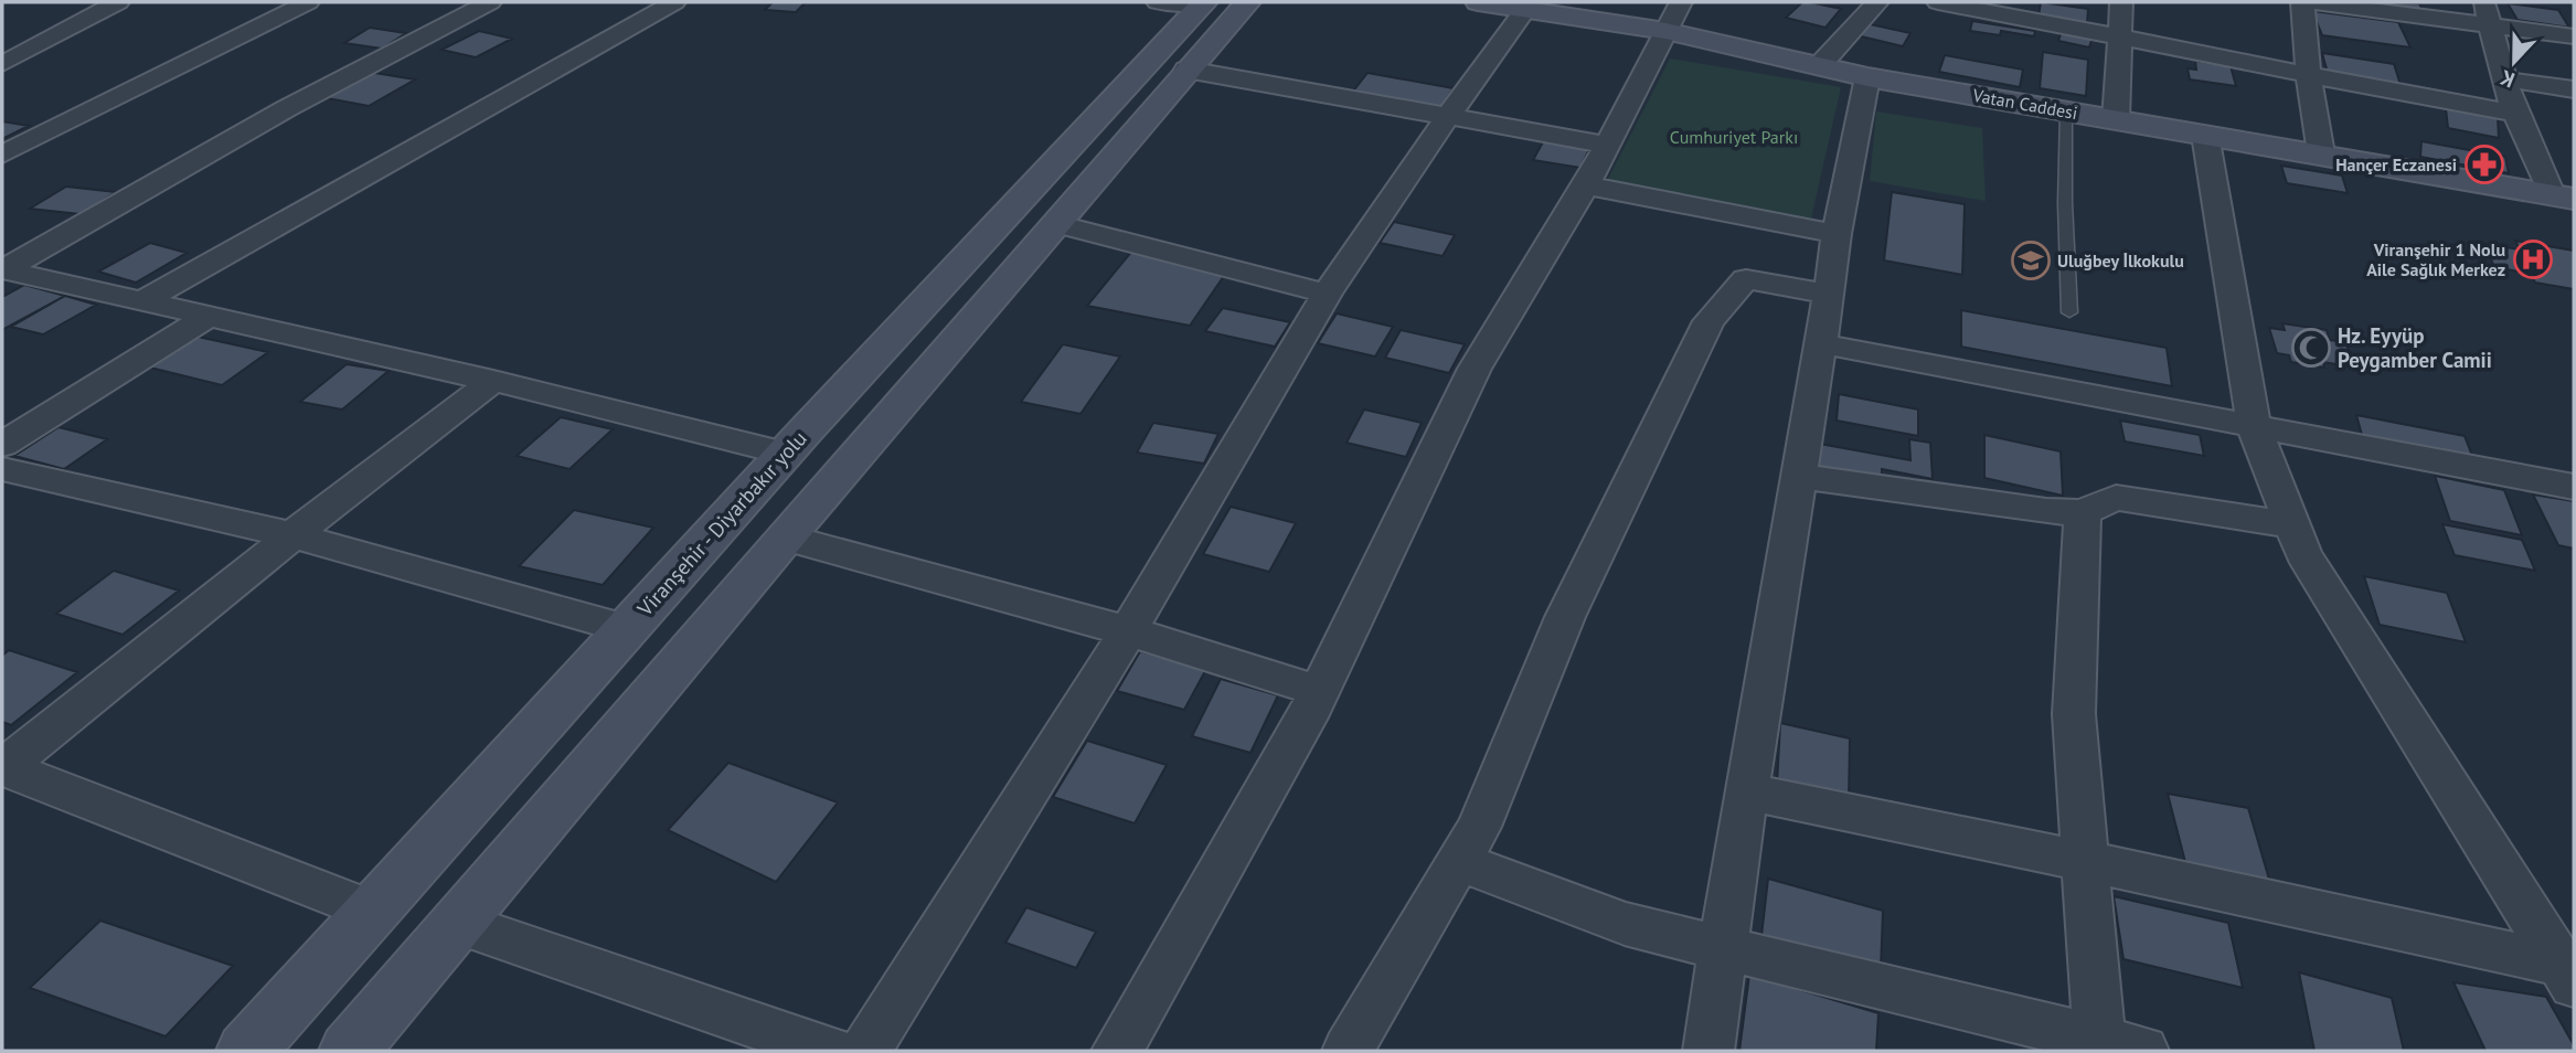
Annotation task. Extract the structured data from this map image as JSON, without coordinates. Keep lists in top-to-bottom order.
{
  "streets": {
    "main road": ["Vatan Caddesi", "Viranşehir - Diyarbakır yolu"]
  },
  "parks": ["Cumhuriyet Parkı"],
  "places": {
    "pharmacy": ["Hançer Eczanesi"],
    "hospital": ["Viranşehir 1 Nolu Aile Sağlık Merkez"],
    "school or university": ["Uluğbey İlkokulu"],
    "mosque": ["Hz. Eyyüp Peygamber Camii"]
  },
  "north": "bottom"
}
